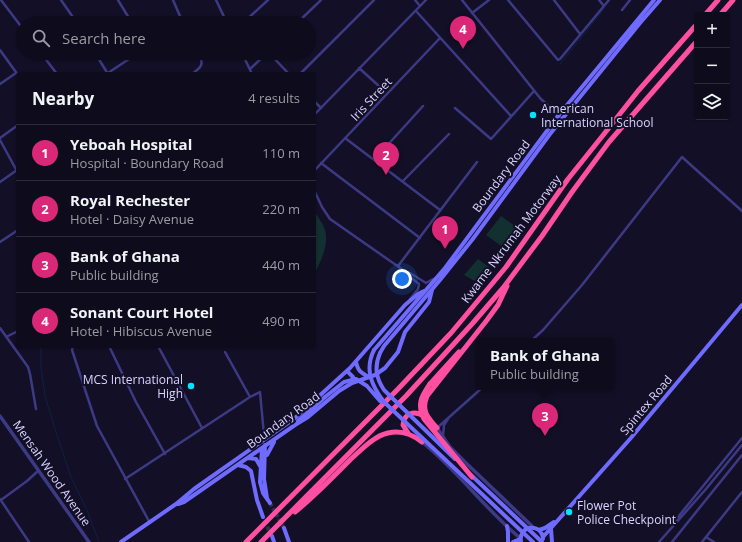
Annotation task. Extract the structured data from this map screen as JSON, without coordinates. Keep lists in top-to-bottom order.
{
  "streets": {
    "highway": ["Kwame Nkrumah Motorway"],
    "main road": ["Boundary Road", "Spintex Road"],
    "street": ["Iris Street", "Mensah Wood Avenue"]
  },
  "places": ["American International School", "MCS International High", "Flower Pot Police Checkpoint"],
  "page": {
    "map_buttons": ["+", "−"],
    "pins": [
      "4",
      "2",
      "1",
      "3"
    ],
    "search": "Search here",
    "heading": ["Nearby", "4 results"],
    "list": [
      {
        "mark": "1",
        "name": "Yeboah Hospital",
        "note": "Hospital · Boundary Road",
        "value": "110 m"
      },
      {
        "mark": "2",
        "name": "Royal Rechester",
        "note": "Hotel · Daisy Avenue",
        "value": "220 m"
      },
      {
        "mark": "3",
        "name": "Bank of Ghana",
        "note": "Public building",
        "value": "440 m"
      },
      {
        "mark": "4",
        "name": "Sonant Court Hotel",
        "note": "Hotel · Hibiscus Avenue",
        "value": "490 m"
      }
    ],
    "popup": ["Bank of Ghana", "Public building"]
  }
}
